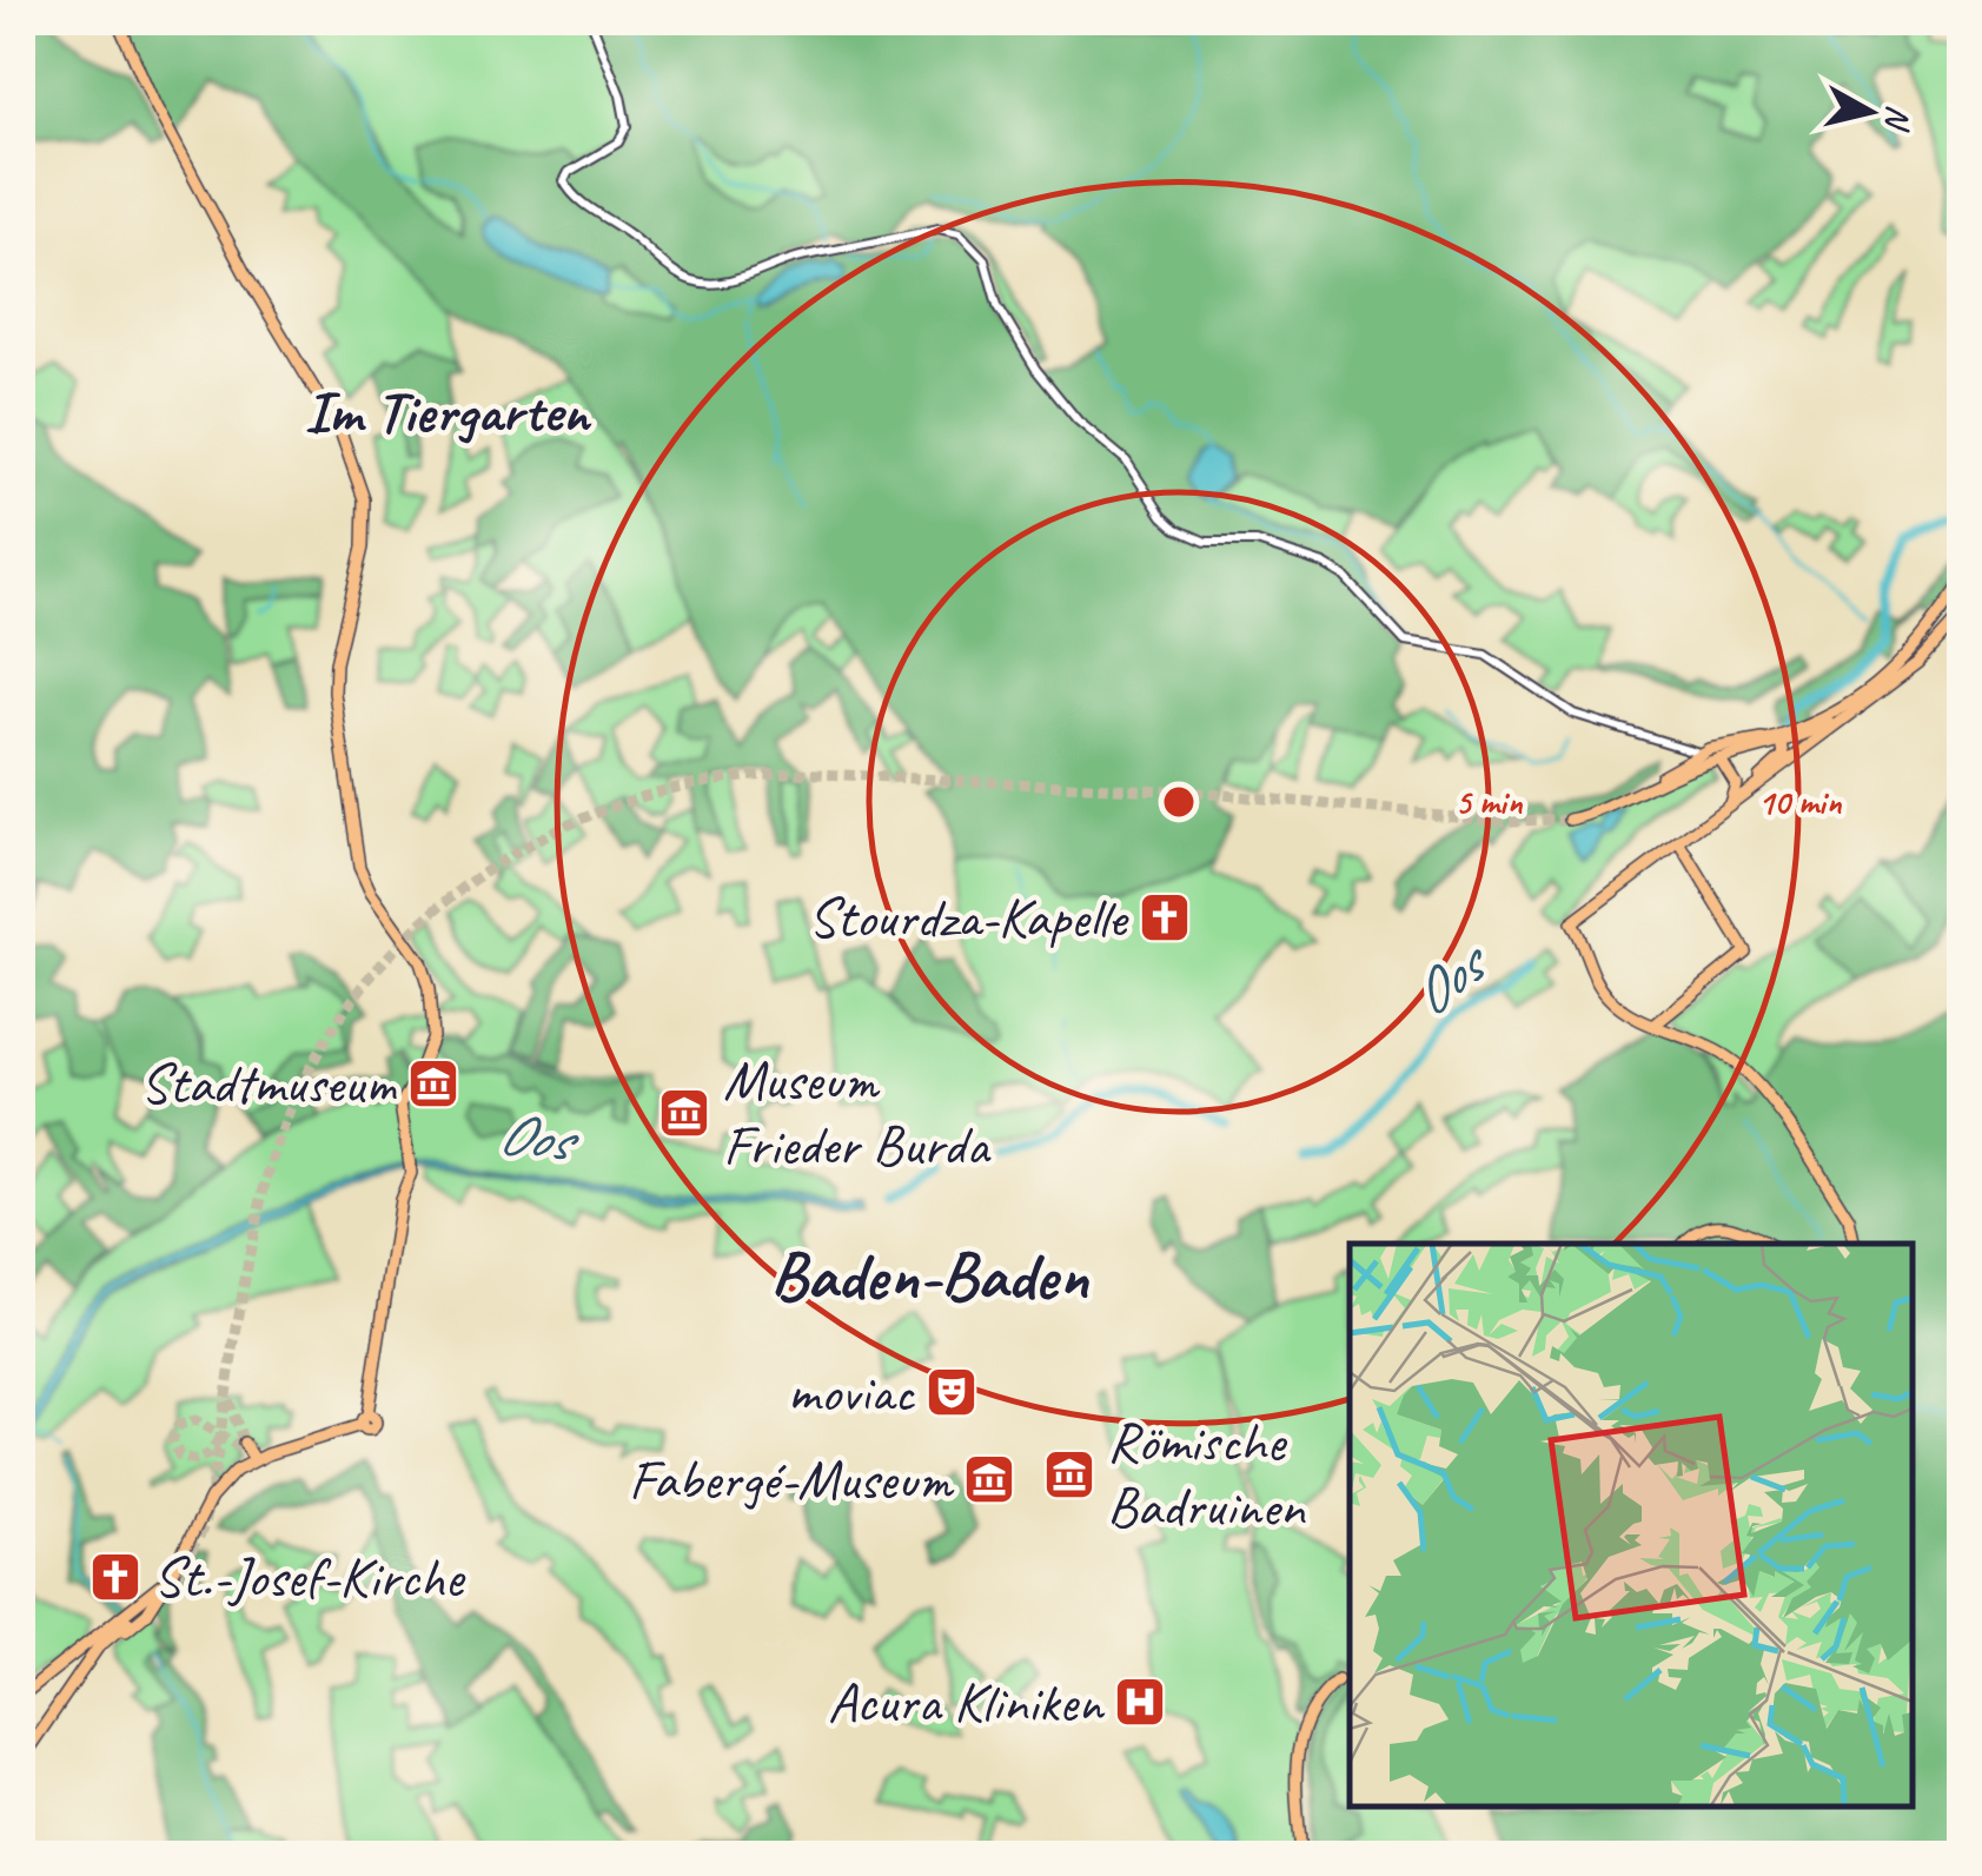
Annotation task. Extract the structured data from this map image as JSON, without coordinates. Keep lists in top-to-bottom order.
{
  "districts": ["Im Tiergarten", "Baden-Baden"],
  "water": ["Oos"],
  "places": {
    "church": ["Stourdza-Kapelle", "St.-Josef-Kirche"],
    "museum": [
      "Stadtmuseum",
      "Museum Frieder Burda",
      "Römische Badruinen",
      "Fabergé-Museum"
    ],
    "theatre": ["moviac"],
    "hospital": ["Acura Kliniken"]
  },
  "north": "right",
  "rings": ["5 min", "10 min"]
}
